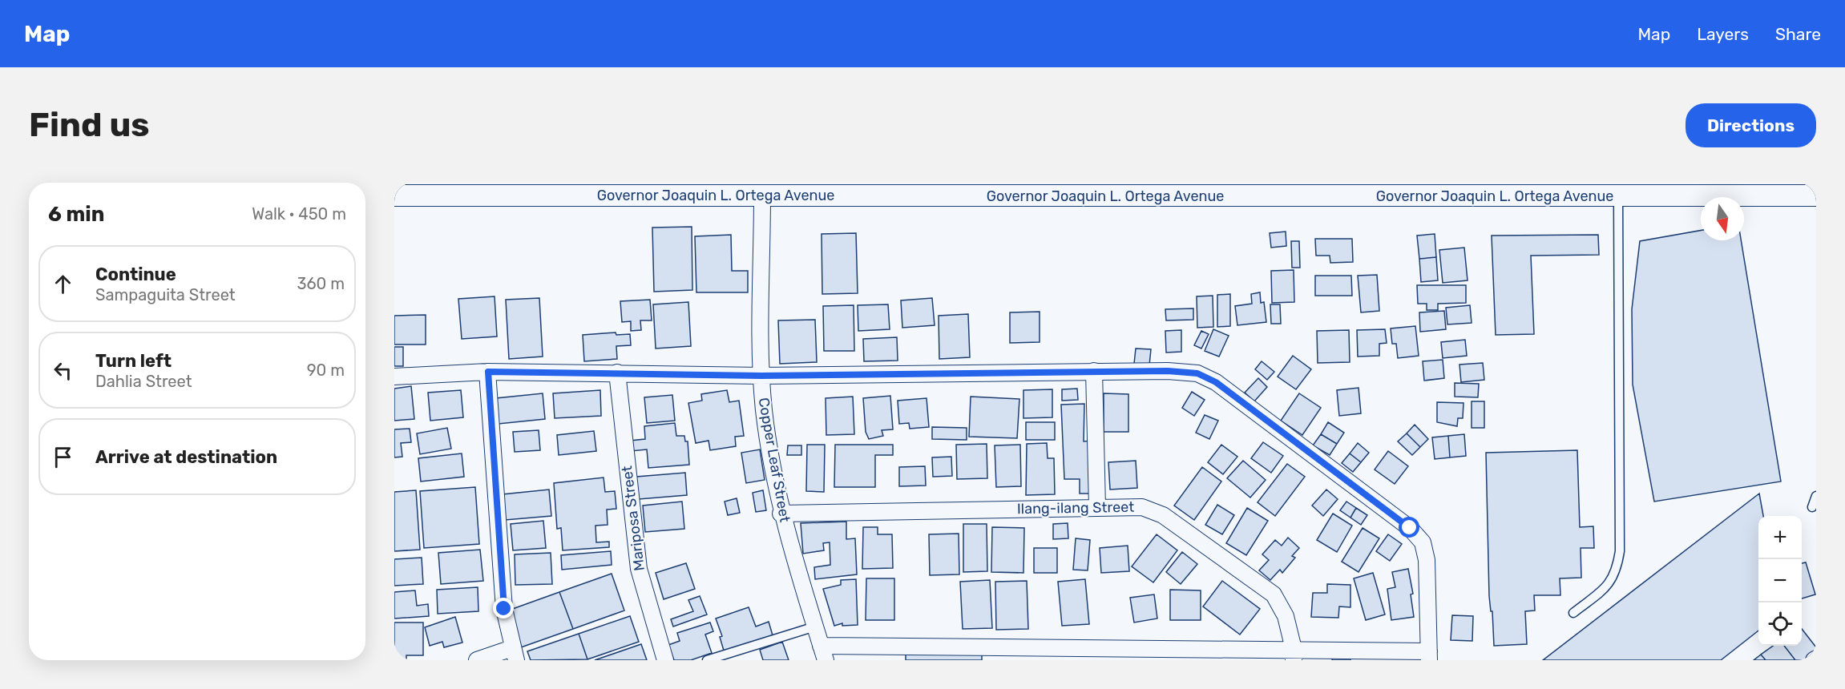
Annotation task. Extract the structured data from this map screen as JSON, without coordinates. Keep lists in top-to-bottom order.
{
  "streets": {
    "street": [
      "Governor Joaquin L. Ortega Avenue",
      "Copper Leaf Street",
      "Ilang-ilang Street",
      "Mariposa Street"
    ]
  },
  "crossings": [
    ["Governor Joaquin L. Ortega Avenue", "Copper Leaf Street"],
    ["Copper Leaf Street", "Ilang-ilang Street"]
  ],
  "north": "bottom",
  "page": {
    "header": "Map",
    "nav": ["Map", "Layers", "Share"],
    "buttons": "Directions",
    "title": "Find us",
    "heading": ["6 min", "Walk · 450 m"],
    "list": [
      ["Continue", "Sampaguita Street", "360 m"],
      ["Turn left", "Dahlia Street", "90 m"],
      "Arrive at destination"
    ],
    "map_buttons": ["+", "−"]
  }
}
